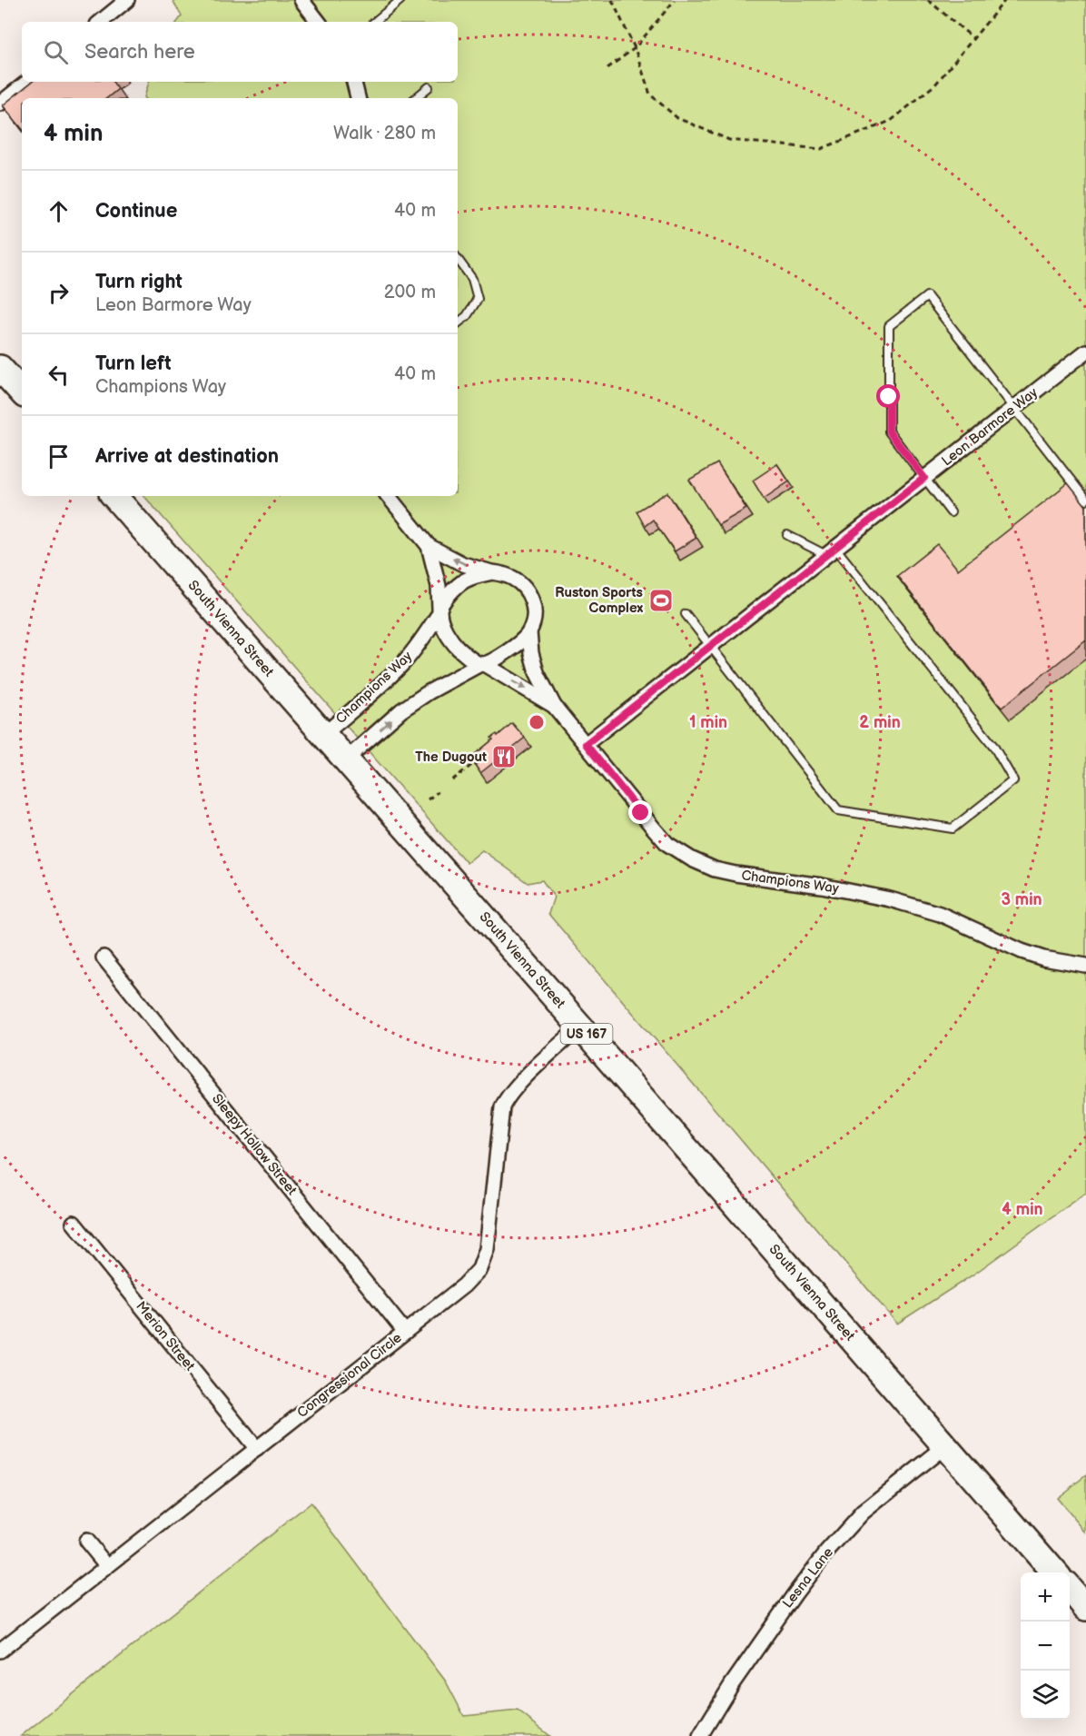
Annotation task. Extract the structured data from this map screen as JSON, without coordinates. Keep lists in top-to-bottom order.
{
  "streets": {
    "highway": ["South Vienna Street", "US 167"],
    "street": [
      "Leon Barmore Way",
      "Champions Way",
      "Sleepy Hollow Street",
      "Merion Street",
      "Congressional Circle",
      "Lesna Lane"
    ]
  },
  "crossings": [
    ["Leon Barmore Way", "Champions Way"],
    ["South Vienna Street", "Champions Way"],
    ["South Vienna Street", "Congressional Circle"],
    ["South Vienna Street", "Lesna Lane"],
    ["Sleepy Hollow Street", "Congressional Circle"],
    ["Merion Street", "Congressional Circle"]
  ],
  "places": {
    "sports": ["Ruston Sports Complex"],
    "restaurant": ["The Dugout"]
  },
  "page": {
    "search": "Search here",
    "heading": ["4 min", "Walk · 280 m"],
    "list": [
      ["Continue", "40 m"],
      ["Turn right", "Leon Barmore Way", "200 m"],
      ["Turn left", "Champions Way", "40 m"],
      "Arrive at destination"
    ],
    "map_buttons": ["+", "−"]
  },
  "rings": [
    "1 min",
    "2 min",
    "3 min",
    "4 min"
  ]
}
